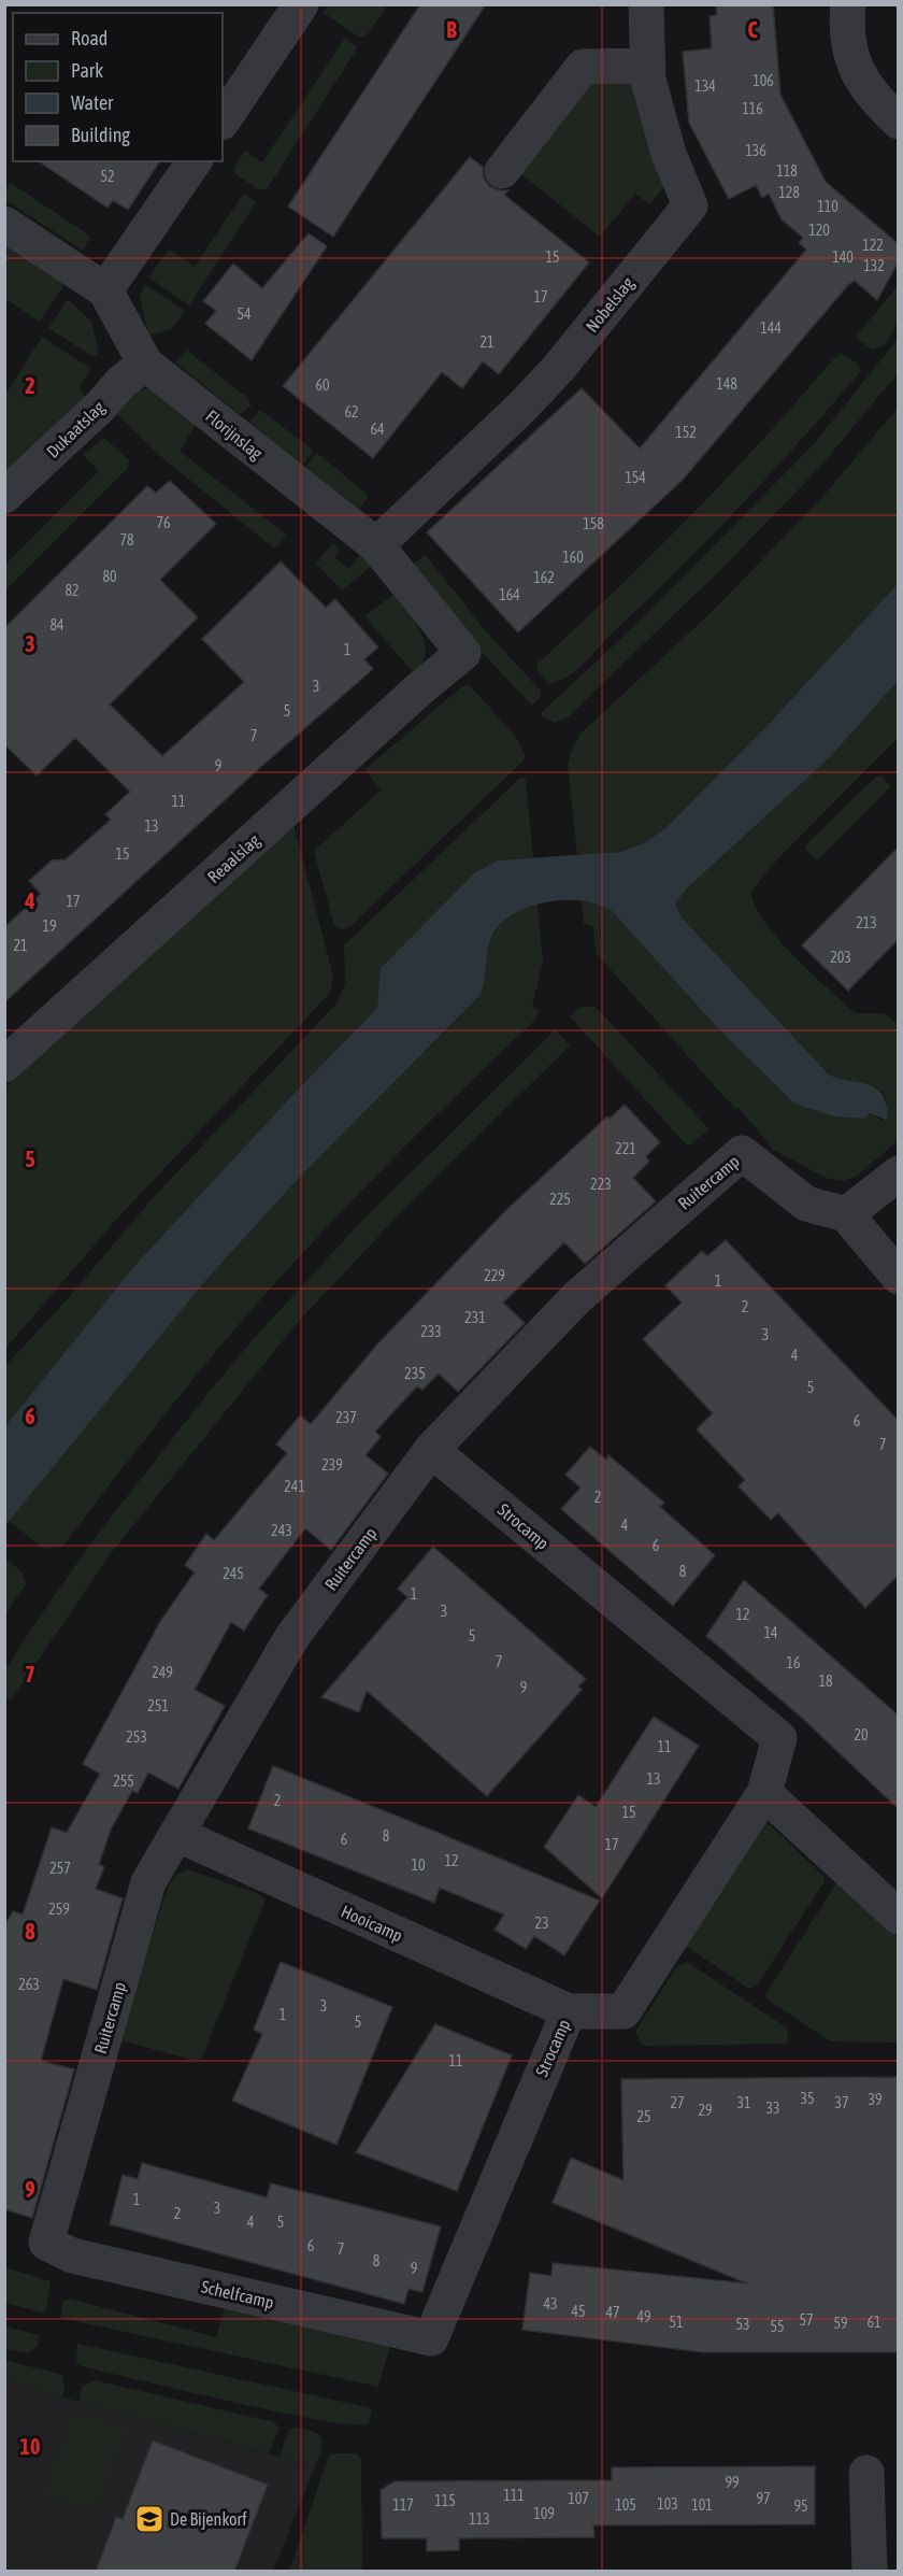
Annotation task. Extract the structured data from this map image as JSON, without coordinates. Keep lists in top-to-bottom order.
{
  "streets": {
    "street": [
      "Nobelslag",
      "Dukaatslag",
      "Florijnslag",
      "Reaalslag",
      "Ruitercamp",
      "Strocamp",
      "Hooicamp",
      "Schelfcamp"
    ]
  },
  "crossings": [
    ["Nobelslag", "Florijnslag"],
    ["Dukaatslag", "Florijnslag"],
    ["Florijnslag", "Reaalslag"],
    ["Ruitercamp", "Strocamp"],
    ["Ruitercamp", "Hooicamp"],
    ["Ruitercamp", "Schelfcamp"],
    ["Strocamp", "Hooicamp"],
    ["Strocamp", "Schelfcamp"]
  ],
  "places": {
    "school or university": ["De Bijenkorf"]
  },
  "house_numbers": [
    "106",
    "134",
    "116",
    "136",
    "118",
    "52",
    "128",
    "110",
    "120",
    "122",
    "15",
    "140",
    "132",
    "17",
    "54",
    "144",
    "21",
    "148",
    "60",
    "62",
    "64",
    "152",
    "154",
    "76",
    "158",
    "78",
    "160",
    "80",
    "162",
    "82",
    "164",
    "84",
    "1",
    "3",
    "5",
    "7",
    "9",
    "11",
    "13",
    "15",
    "17",
    "213",
    "19",
    "21",
    "203",
    "221",
    "223",
    "225",
    "229",
    "1",
    "2",
    "231",
    "233",
    "3",
    "4",
    "235",
    "5",
    "237",
    "6",
    "7",
    "239",
    "241",
    "2",
    "4",
    "243",
    "6",
    "8",
    "245",
    "1",
    "3",
    "12",
    "14",
    "5",
    "7",
    "16",
    "249",
    "18",
    "9",
    "251",
    "20",
    "253",
    "11",
    "13",
    "255",
    "2",
    "15",
    "8",
    "6",
    "17",
    "12",
    "10",
    "257",
    "259",
    "23",
    "263",
    "3",
    "1",
    "5",
    "11",
    "35",
    "39",
    "27",
    "31",
    "37",
    "33",
    "29",
    "25",
    "1",
    "3",
    "2",
    "4",
    "5",
    "6",
    "7",
    "8",
    "9",
    "43",
    "45",
    "47",
    "49",
    "57",
    "51",
    "61",
    "59",
    "53",
    "55",
    "99",
    "111",
    "107",
    "97",
    "115",
    "103",
    "117",
    "105",
    "101",
    "95",
    "109",
    "113"
  ],
  "legend": [
    "Road",
    "Park",
    "Water",
    "Building"
  ],
  "grid": {
    "columns": ["B", "C"],
    "rows": [
      "2",
      "3",
      "4",
      "5",
      "6",
      "7",
      "8",
      "9",
      "10"
    ]
  }
}
